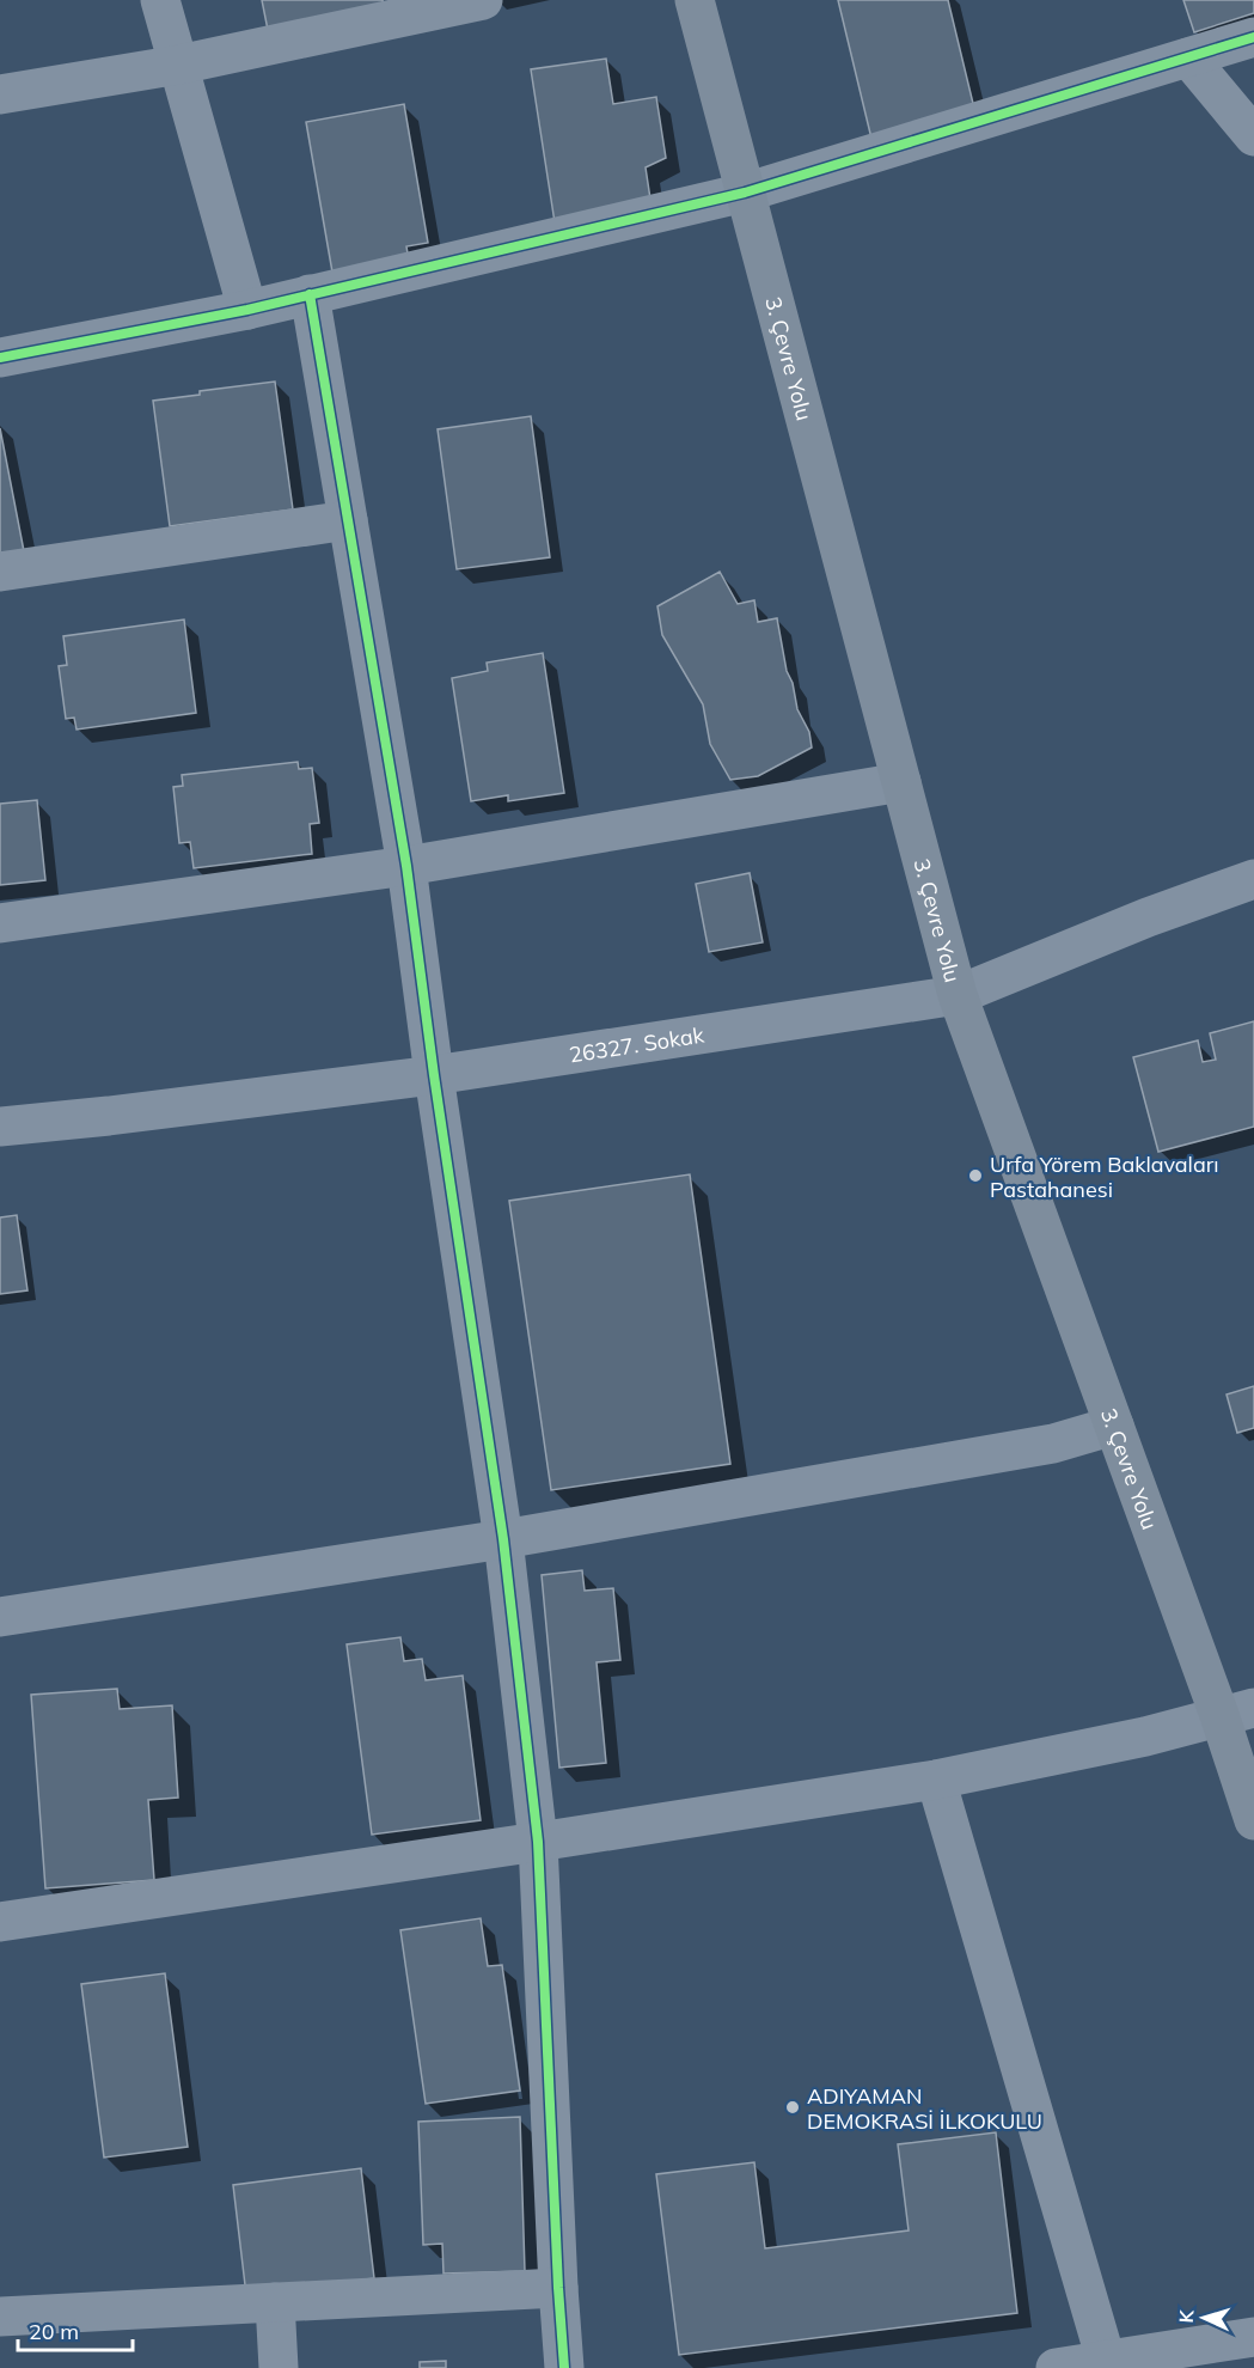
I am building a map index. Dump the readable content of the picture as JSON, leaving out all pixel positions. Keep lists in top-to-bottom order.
{
  "streets": {
    "main road": ["3. Çevre Yolu"],
    "street": ["26327. Sokak"]
  },
  "crossings": [
    ["3. Çevre Yolu", "26327. Sokak"]
  ],
  "places": ["Urfa Yörem Baklavaları Pastahanesi", "ADIYAMAN DEMOKRASİ İLKOKULU"],
  "scale_bar": "20 m",
  "north": "left"
}
